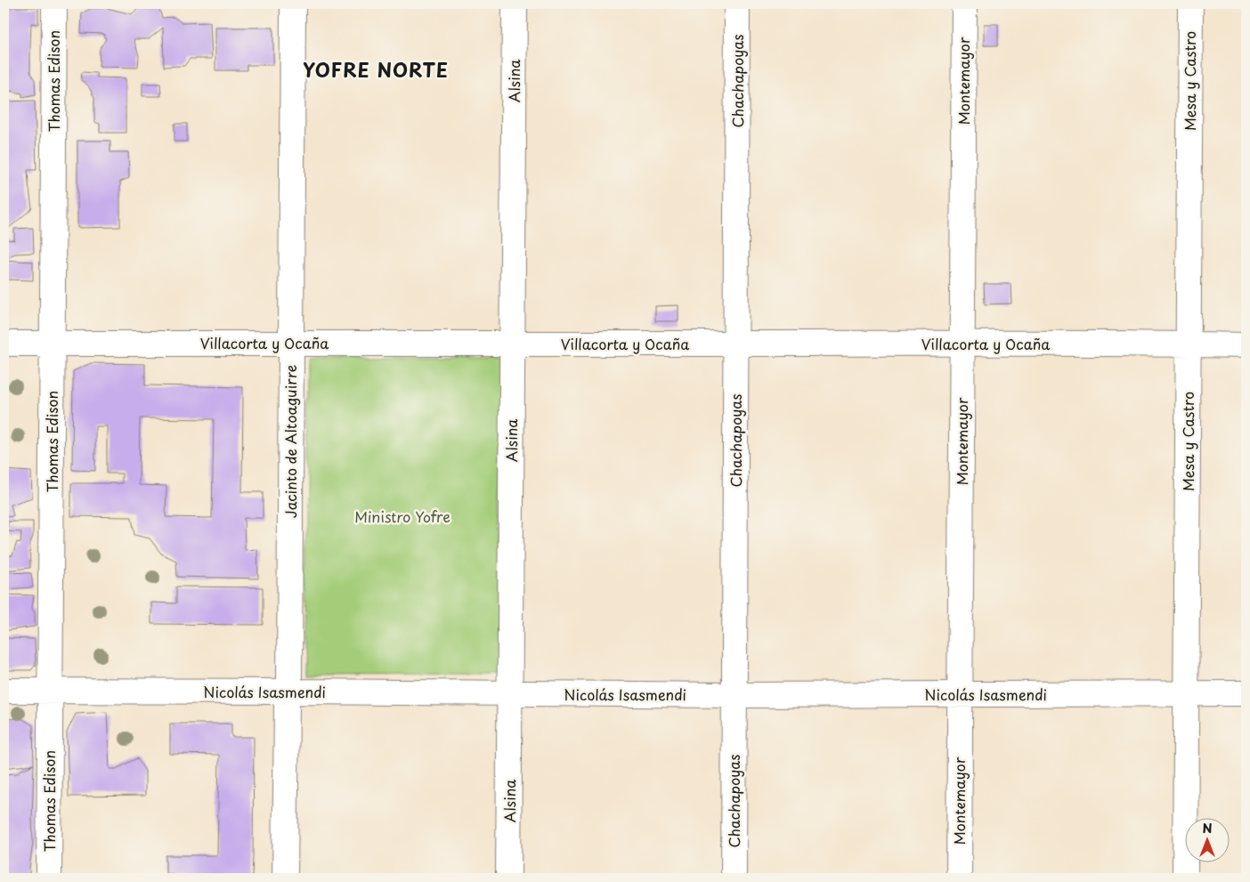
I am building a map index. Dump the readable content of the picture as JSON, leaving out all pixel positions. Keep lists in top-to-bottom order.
{
  "streets": {
    "street": [
      "Thomas Edison",
      "Alsina",
      "Chachapoyas",
      "Montemayor",
      "Mesa y Castro",
      "Villacorta y Ocaña",
      "Jacinto de Altoaguirre",
      "Nicolás Isasmendi"
    ]
  },
  "crossings": [
    ["Thomas Edison", "Villacorta y Ocaña"],
    ["Thomas Edison", "Nicolás Isasmendi"],
    ["Alsina", "Villacorta y Ocaña"],
    ["Alsina", "Nicolás Isasmendi"],
    ["Chachapoyas", "Villacorta y Ocaña"],
    ["Chachapoyas", "Nicolás Isasmendi"],
    ["Montemayor", "Villacorta y Ocaña"],
    ["Montemayor", "Nicolás Isasmendi"],
    ["Mesa y Castro", "Villacorta y Ocaña"],
    ["Mesa y Castro", "Nicolás Isasmendi"],
    ["Villacorta y Ocaña", "Jacinto de Altoaguirre"],
    ["Jacinto de Altoaguirre", "Nicolás Isasmendi"]
  ],
  "districts": ["YOFRE NORTE"],
  "parks": ["Ministro Yofre"],
  "north": "top"
}
